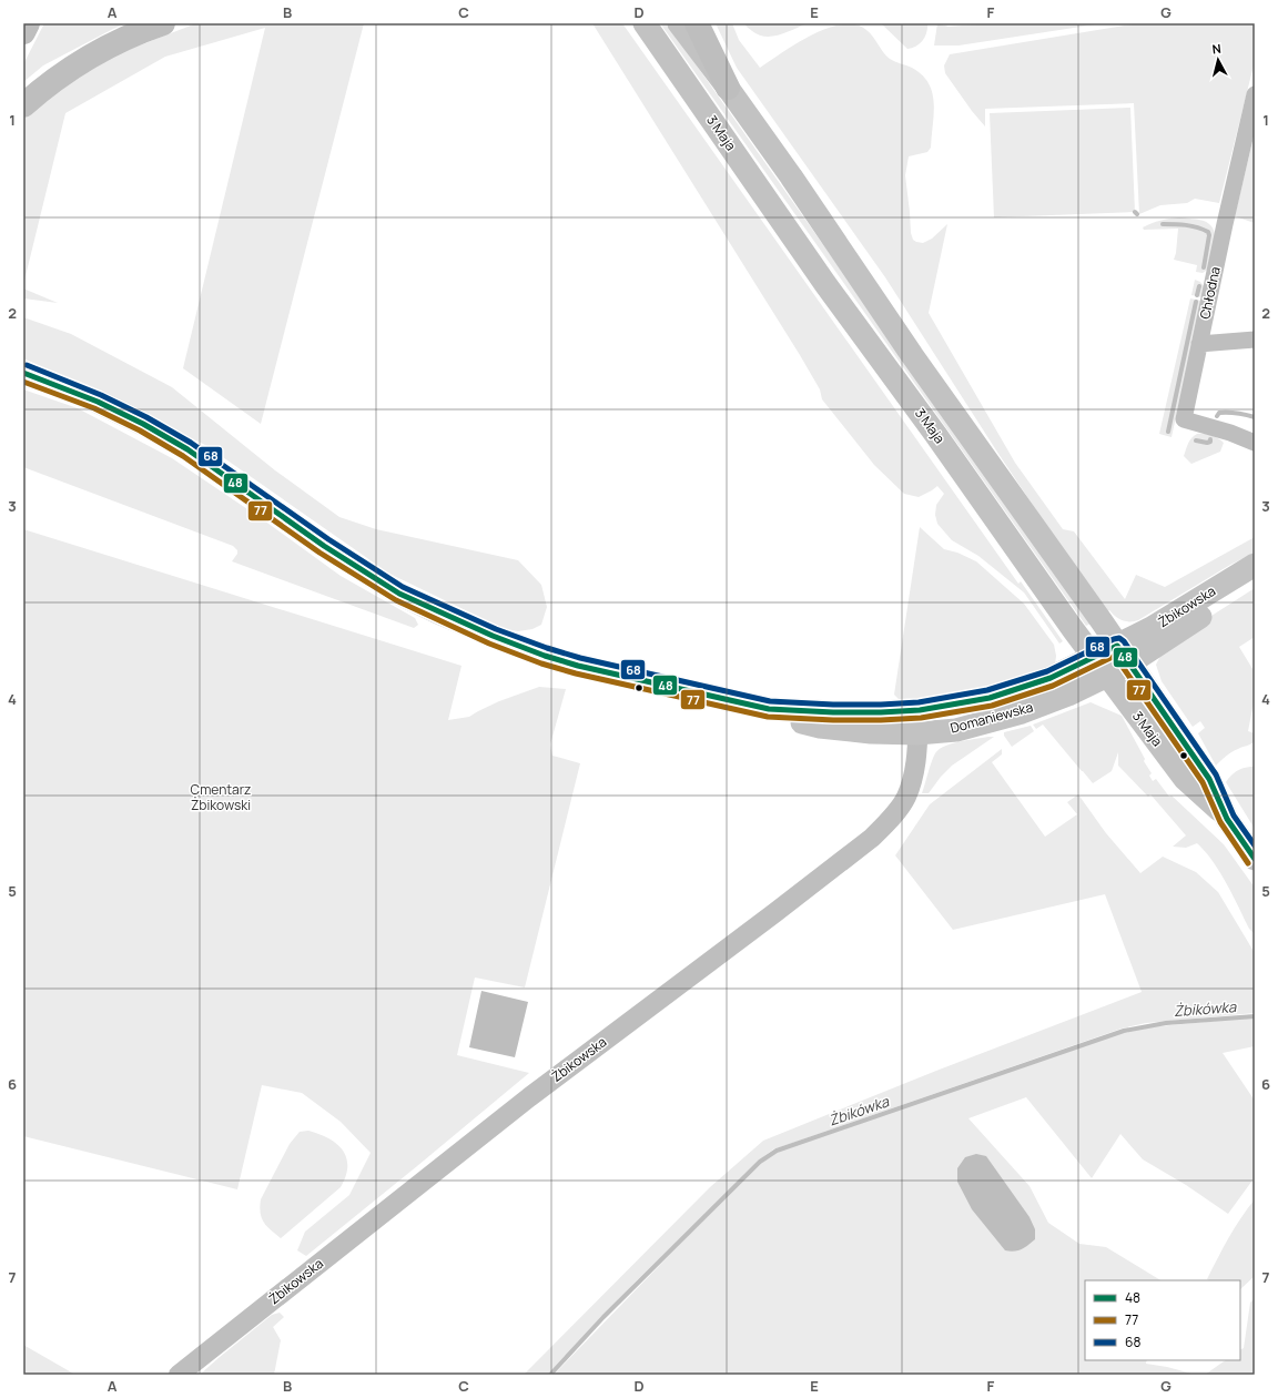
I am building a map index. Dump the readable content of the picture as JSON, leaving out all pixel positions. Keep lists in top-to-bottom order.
{
  "streets": {
    "main road": ["3 Maja", "Żbikowska", "Domaniewska"],
    "street": ["Chłodna"]
  },
  "crossings": [
    ["3 Maja", "Żbikowska"],
    ["3 Maja", "Domaniewska"],
    ["Żbikowska", "Domaniewska"]
  ],
  "water": ["Żbikówka"],
  "parks": ["Cmentarz Żbikowski"],
  "lines": ["transit line 68", "transit line 48", "transit line 77"],
  "legend": ["48", "77", "68"],
  "north": "top",
  "grid": {
    "columns": [
      "A",
      "B",
      "C",
      "D",
      "E",
      "F",
      "G"
    ],
    "rows": [
      "1",
      "2",
      "3",
      "4",
      "5",
      "6",
      "7"
    ]
  }
}
